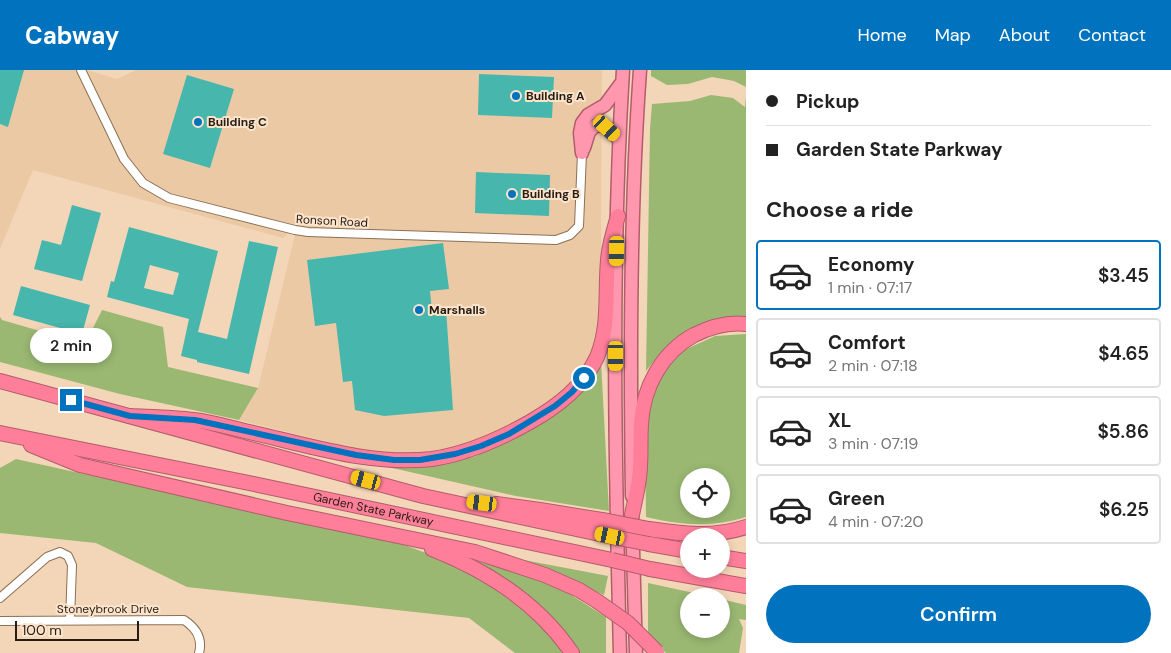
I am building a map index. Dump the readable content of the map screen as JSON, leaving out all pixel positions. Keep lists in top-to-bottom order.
{
  "streets": {
    "highway": ["Garden State Parkway"],
    "street": ["Ronson Road", "Stoneybrook Drive"]
  },
  "places": [
    "Building A",
    "Building C",
    "Building B",
    "Marshalls"
  ],
  "scale_bar": "100 m",
  "page": {
    "header": "Cabway",
    "nav": [
      "Home",
      "Map",
      "About",
      "Contact"
    ],
    "banner": ["Pickup", "Garden State Parkway"],
    "heading": "Choose a ride",
    "list": [
      {
        "name": "Economy",
        "note": "1 min · 07:17",
        "value": "$3.45"
      },
      {
        "name": "Comfort",
        "note": "2 min · 07:18",
        "value": "$4.65"
      },
      {
        "name": "XL",
        "note": "3 min · 07:19",
        "value": "$5.86"
      },
      {
        "name": "Green",
        "note": "4 min · 07:20",
        "value": "$6.25"
      }
    ],
    "bubble": "2 min",
    "map_buttons": ["+", "−"],
    "buttons": "Confirm",
    "scale": "100 m"
  }
}
